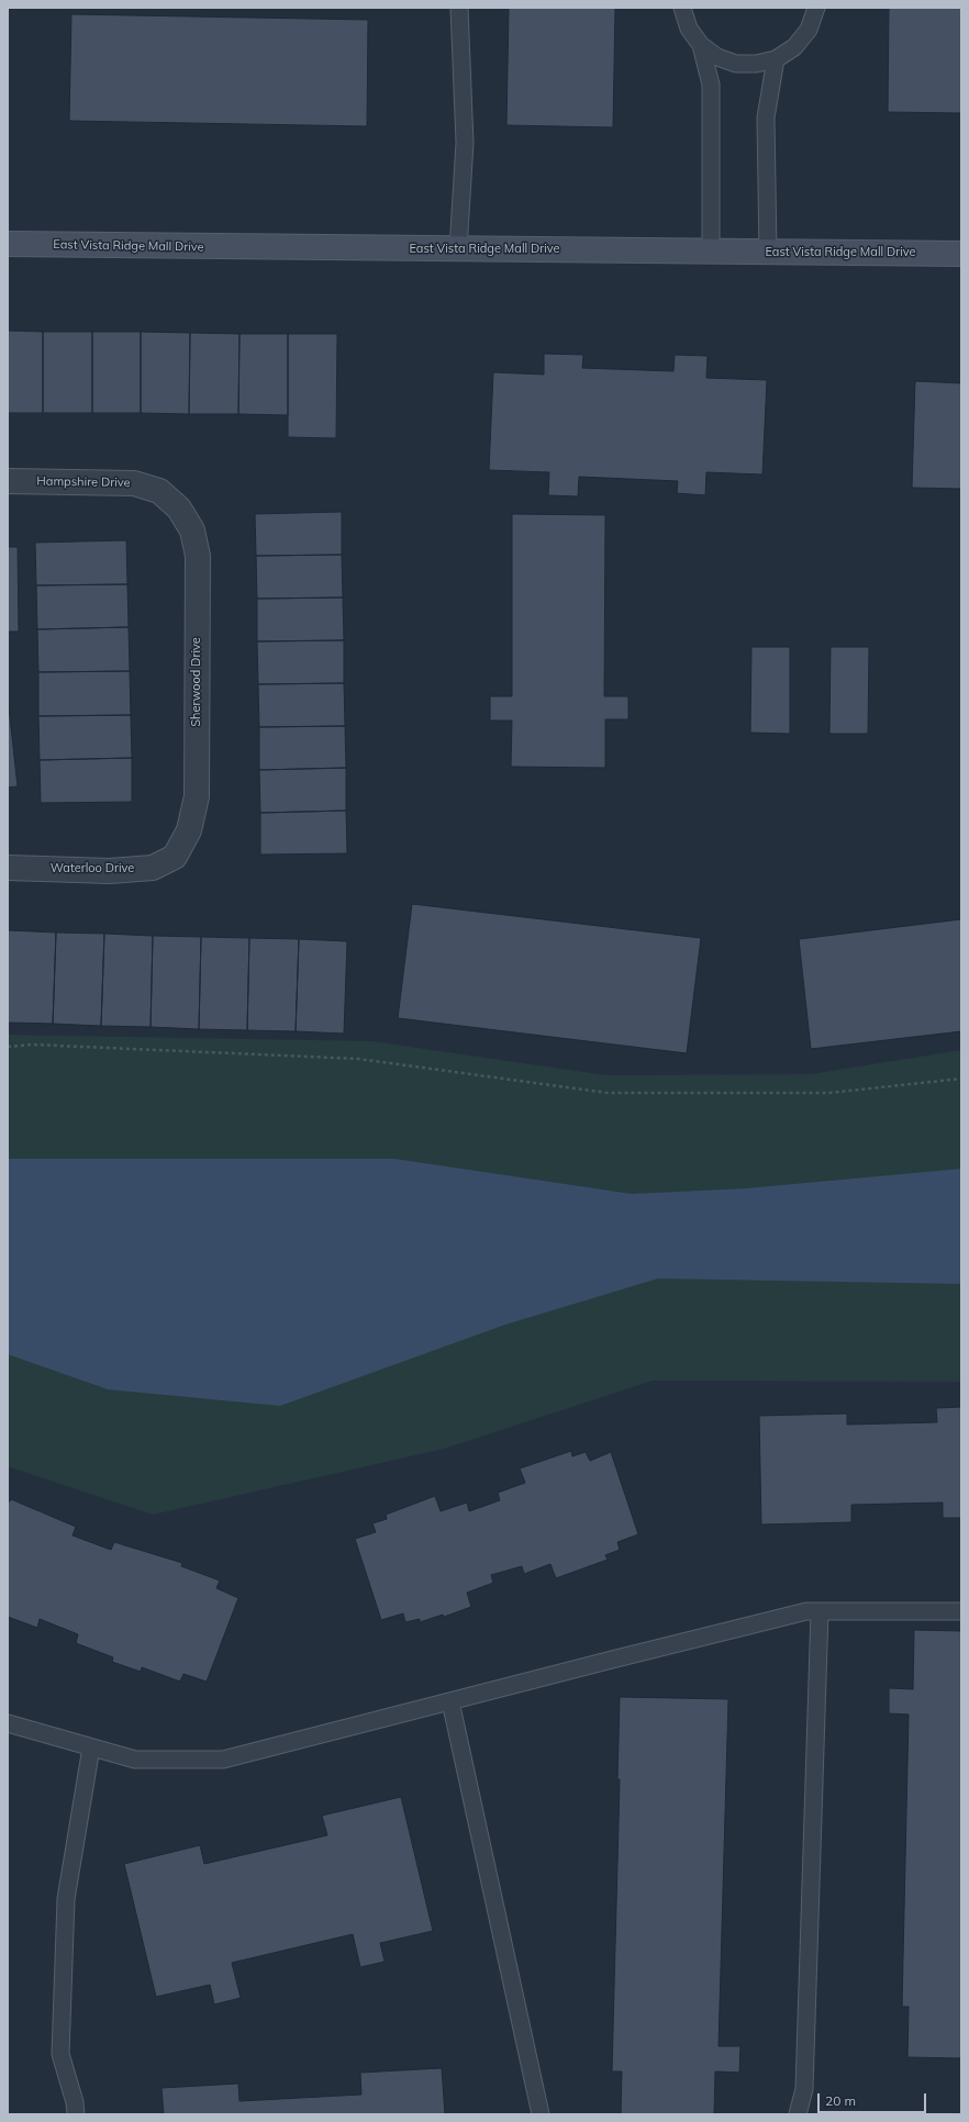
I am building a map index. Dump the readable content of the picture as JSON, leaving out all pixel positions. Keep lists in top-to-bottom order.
{
  "streets": {
    "main road": ["East Vista Ridge Mall Drive"],
    "street": ["Hampshire Drive", "Sherwood Drive", "Waterloo Drive"]
  },
  "crossings": [
    ["Hampshire Drive", "Sherwood Drive"],
    ["Sherwood Drive", "Waterloo Drive"]
  ],
  "scale_bar": "20 m"
}
